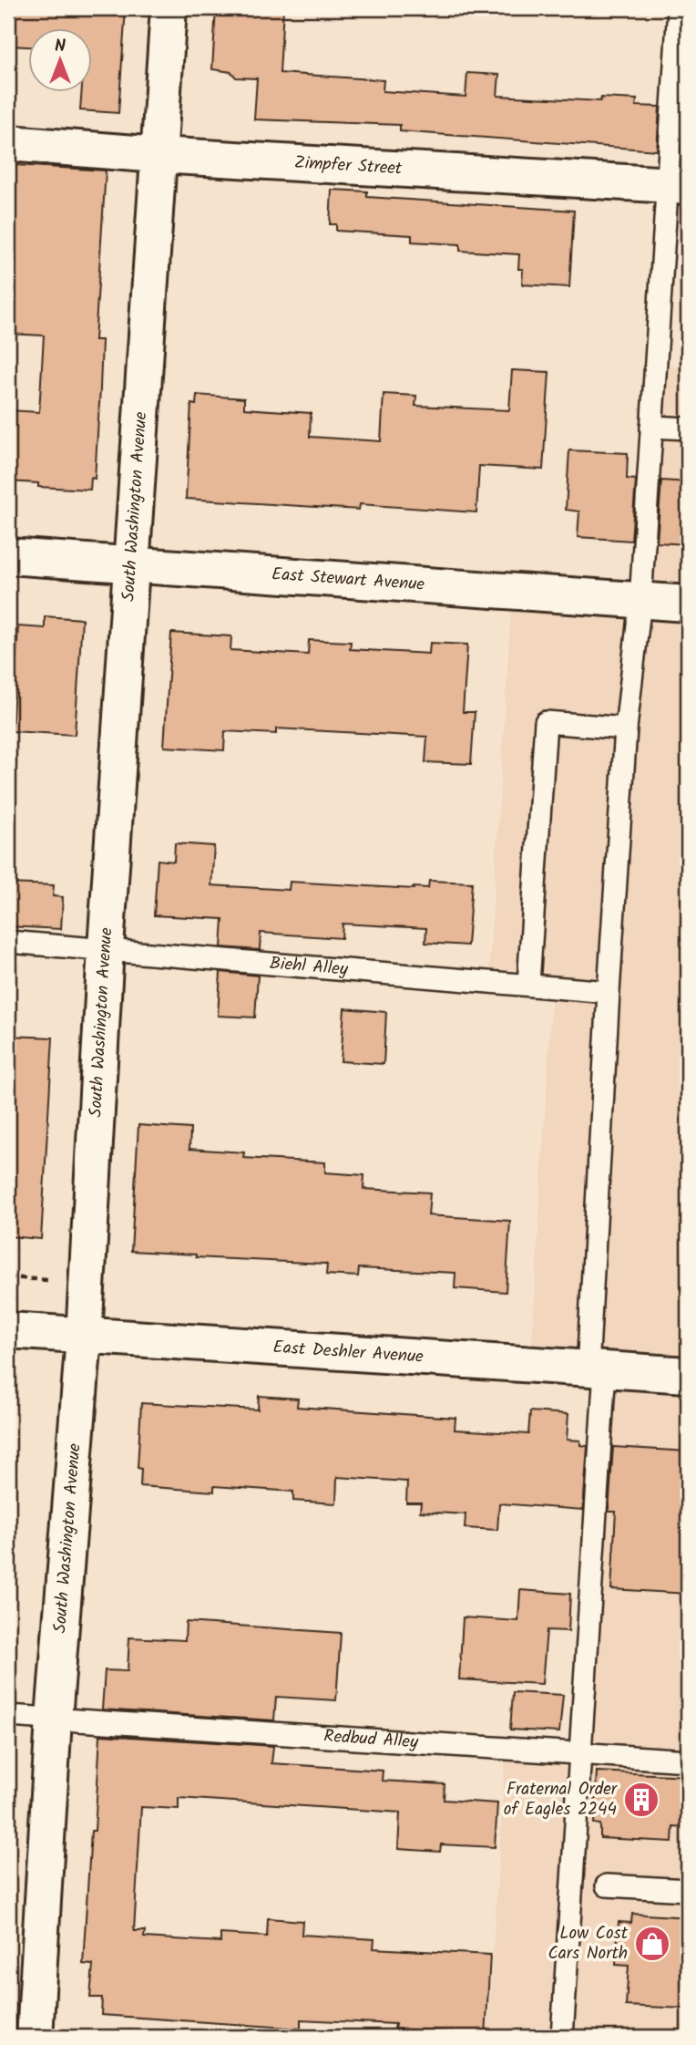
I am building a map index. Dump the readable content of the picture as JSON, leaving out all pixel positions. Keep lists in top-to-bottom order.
{
  "streets": {
    "street": [
      "Zimpfer Street",
      "South Washington Avenue",
      "East Stewart Avenue",
      "East Deshler Avenue"
    ],
    "lane": ["Biehl Alley", "Redbud Alley"]
  },
  "crossings": [
    ["Zimpfer Street", "South Washington Avenue"],
    ["South Washington Avenue", "East Stewart Avenue"],
    ["South Washington Avenue", "Biehl Alley"],
    ["South Washington Avenue", "East Deshler Avenue"],
    ["South Washington Avenue", "Redbud Alley"]
  ],
  "places": {
    "building": ["Fraternal Order of Eagles 2244"],
    "shop": ["Low Cost Cars North"]
  },
  "north": "top"
}
